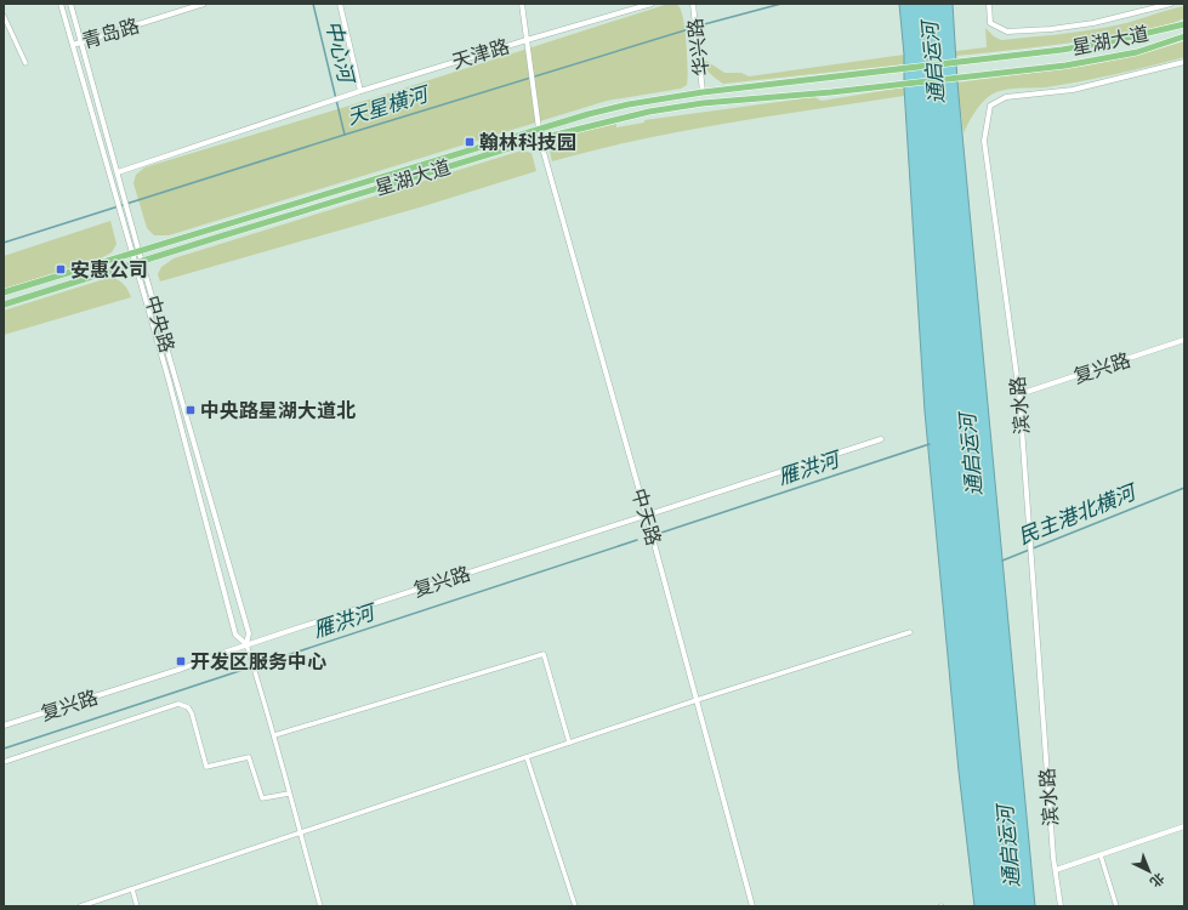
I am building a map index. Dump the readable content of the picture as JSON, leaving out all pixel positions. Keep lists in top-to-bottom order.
{
  "streets": {
    "main road": ["星湖大道"],
    "street": [
      "青岛路",
      "华兴路",
      "天津路",
      "中央路",
      "复兴路",
      "滨水路",
      "中天路"
    ]
  },
  "crossings": [
    ["青岛路", "中央路"],
    ["星湖大道", "华兴路"],
    ["星湖大道", "中央路"],
    ["星湖大道", "中天路"],
    ["天津路", "中央路"],
    ["天津路", "中天路"],
    ["中央路", "复兴路"],
    ["复兴路", "滨水路"],
    ["复兴路", "中天路"]
  ],
  "water": [
    "中心河",
    "通启运河",
    "天星横河",
    "雁洪河",
    "民主港北横河"
  ],
  "places": {
    "transit": [
      "翰林科技园",
      "安惠公司",
      "中央路星湖大道北",
      "开发区服务中心"
    ]
  },
  "north": "bottom right"
}
